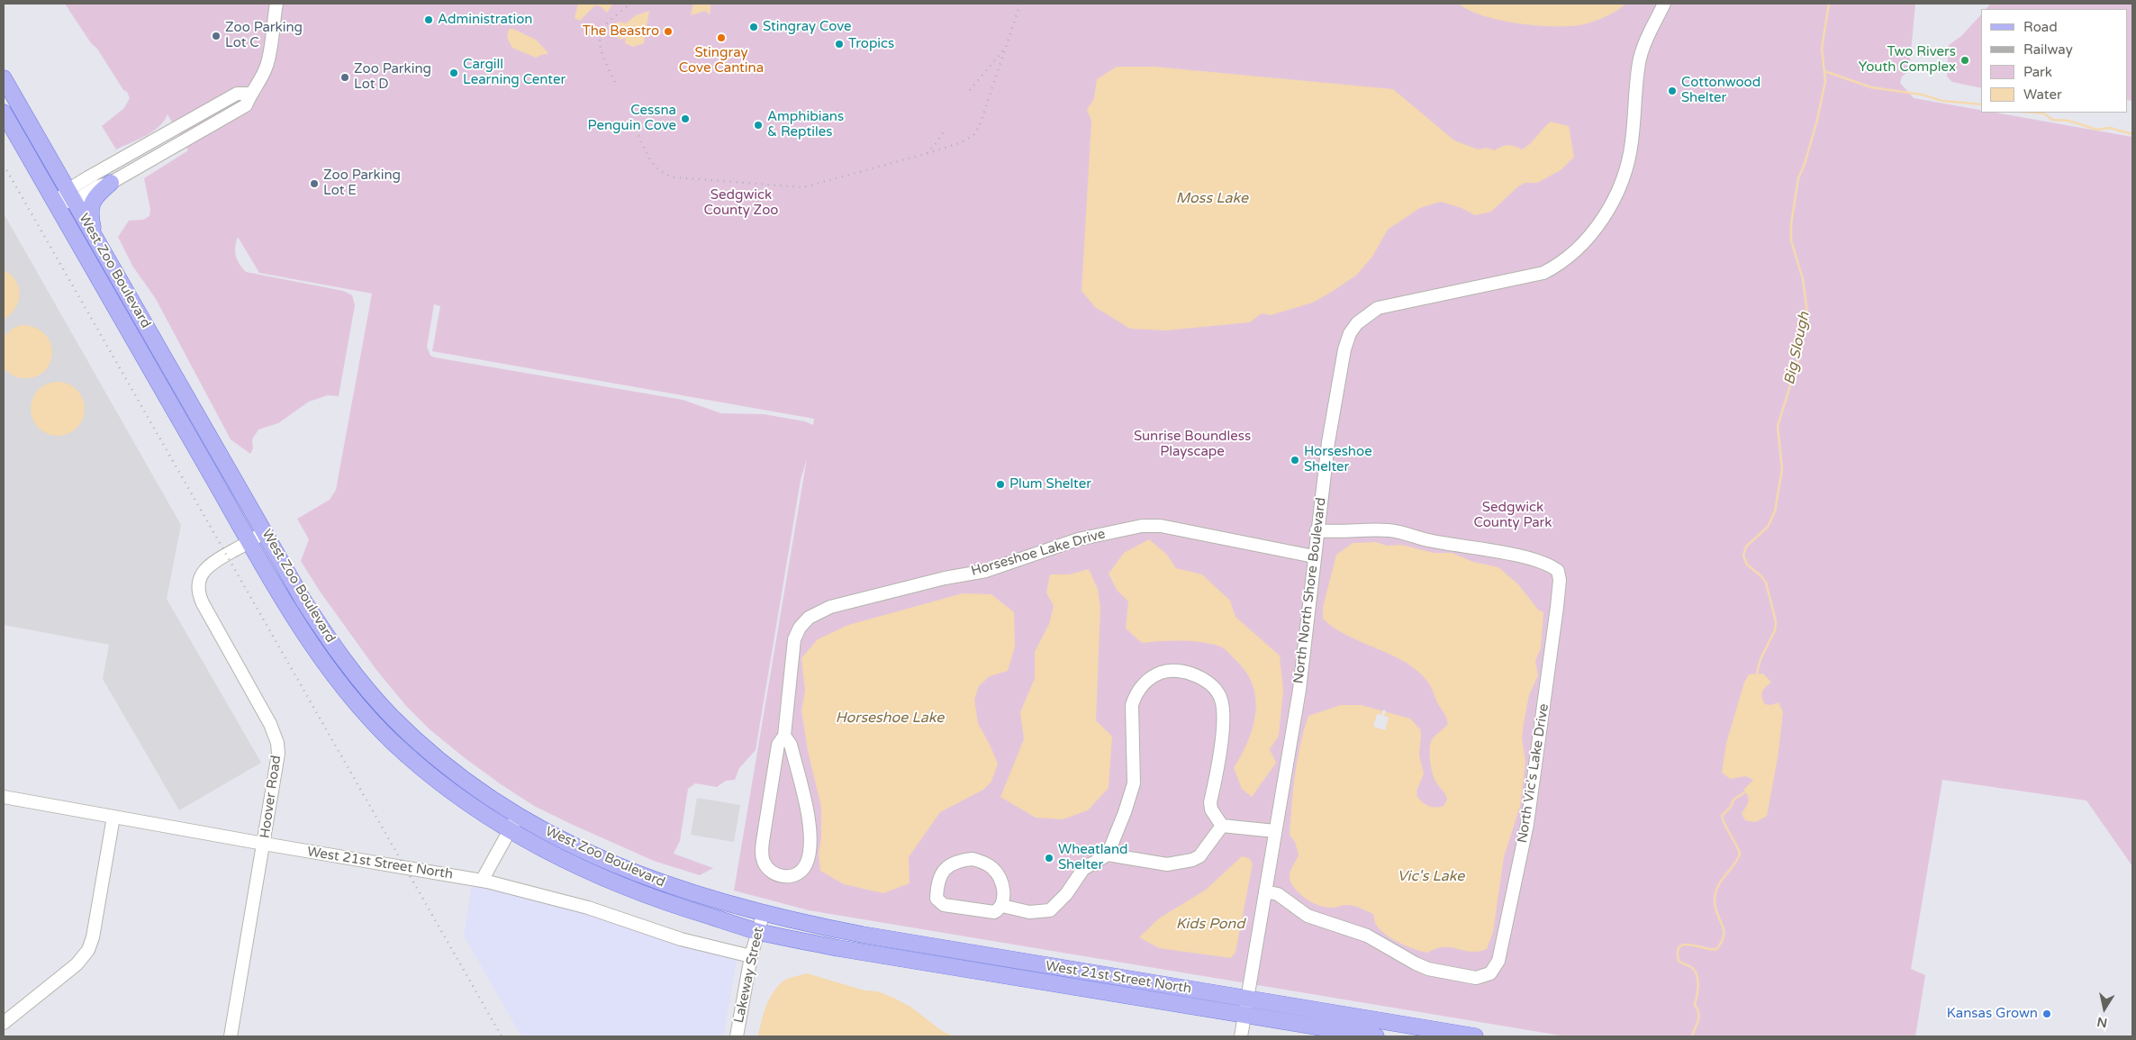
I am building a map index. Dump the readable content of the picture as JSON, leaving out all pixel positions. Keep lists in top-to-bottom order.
{
  "streets": {
    "main road": ["West Zoo Boulevard", "West 21st Street North"],
    "street": [
      "Horseshoe Lake Drive",
      "North North Shore Boulevard",
      "North Vic's Lake Drive",
      "Hoover Road",
      "Lakeway Street"
    ]
  },
  "crossings": [
    ["West Zoo Boulevard", "Hoover Road"],
    ["West Zoo Boulevard", "West 21st Street North"],
    ["West Zoo Boulevard", "Lakeway Street"],
    ["Horseshoe Lake Drive", "North North Shore Boulevard"],
    ["North North Shore Boulevard", "North Vic's Lake Drive"],
    ["North North Shore Boulevard", "West 21st Street North"],
    ["Hoover Road", "West 21st Street North"],
    ["West 21st Street North", "Lakeway Street"]
  ],
  "water": [
    "Moss Lake",
    "Big Slough",
    "Horseshoe Lake",
    "Vic's Lake",
    "Kids Pond"
  ],
  "parks": ["Sedgwick County Zoo", "Sunrise Boundless Playscape", "Sedgwick County Park"],
  "places": [
    "Administration",
    "Stingray Cove",
    "The Beastro",
    "Zoo Parking Lot C",
    "Stingray Cove Cantina",
    "Tropics",
    "Two Rivers Youth Complex",
    "Cargill Learning Center",
    "Zoo Parking Lot D",
    "Cottonwood Shelter",
    "Cessna Penguin Cove",
    "Amphibians & Reptiles",
    "Zoo Parking Lot E",
    "Horseshoe Shelter",
    "Plum Shelter",
    "Wheatland Shelter",
    "Kansas Grown"
  ],
  "legend": [
    "Road",
    "Railway",
    "Park",
    "Water"
  ],
  "north": "bottom"
}
